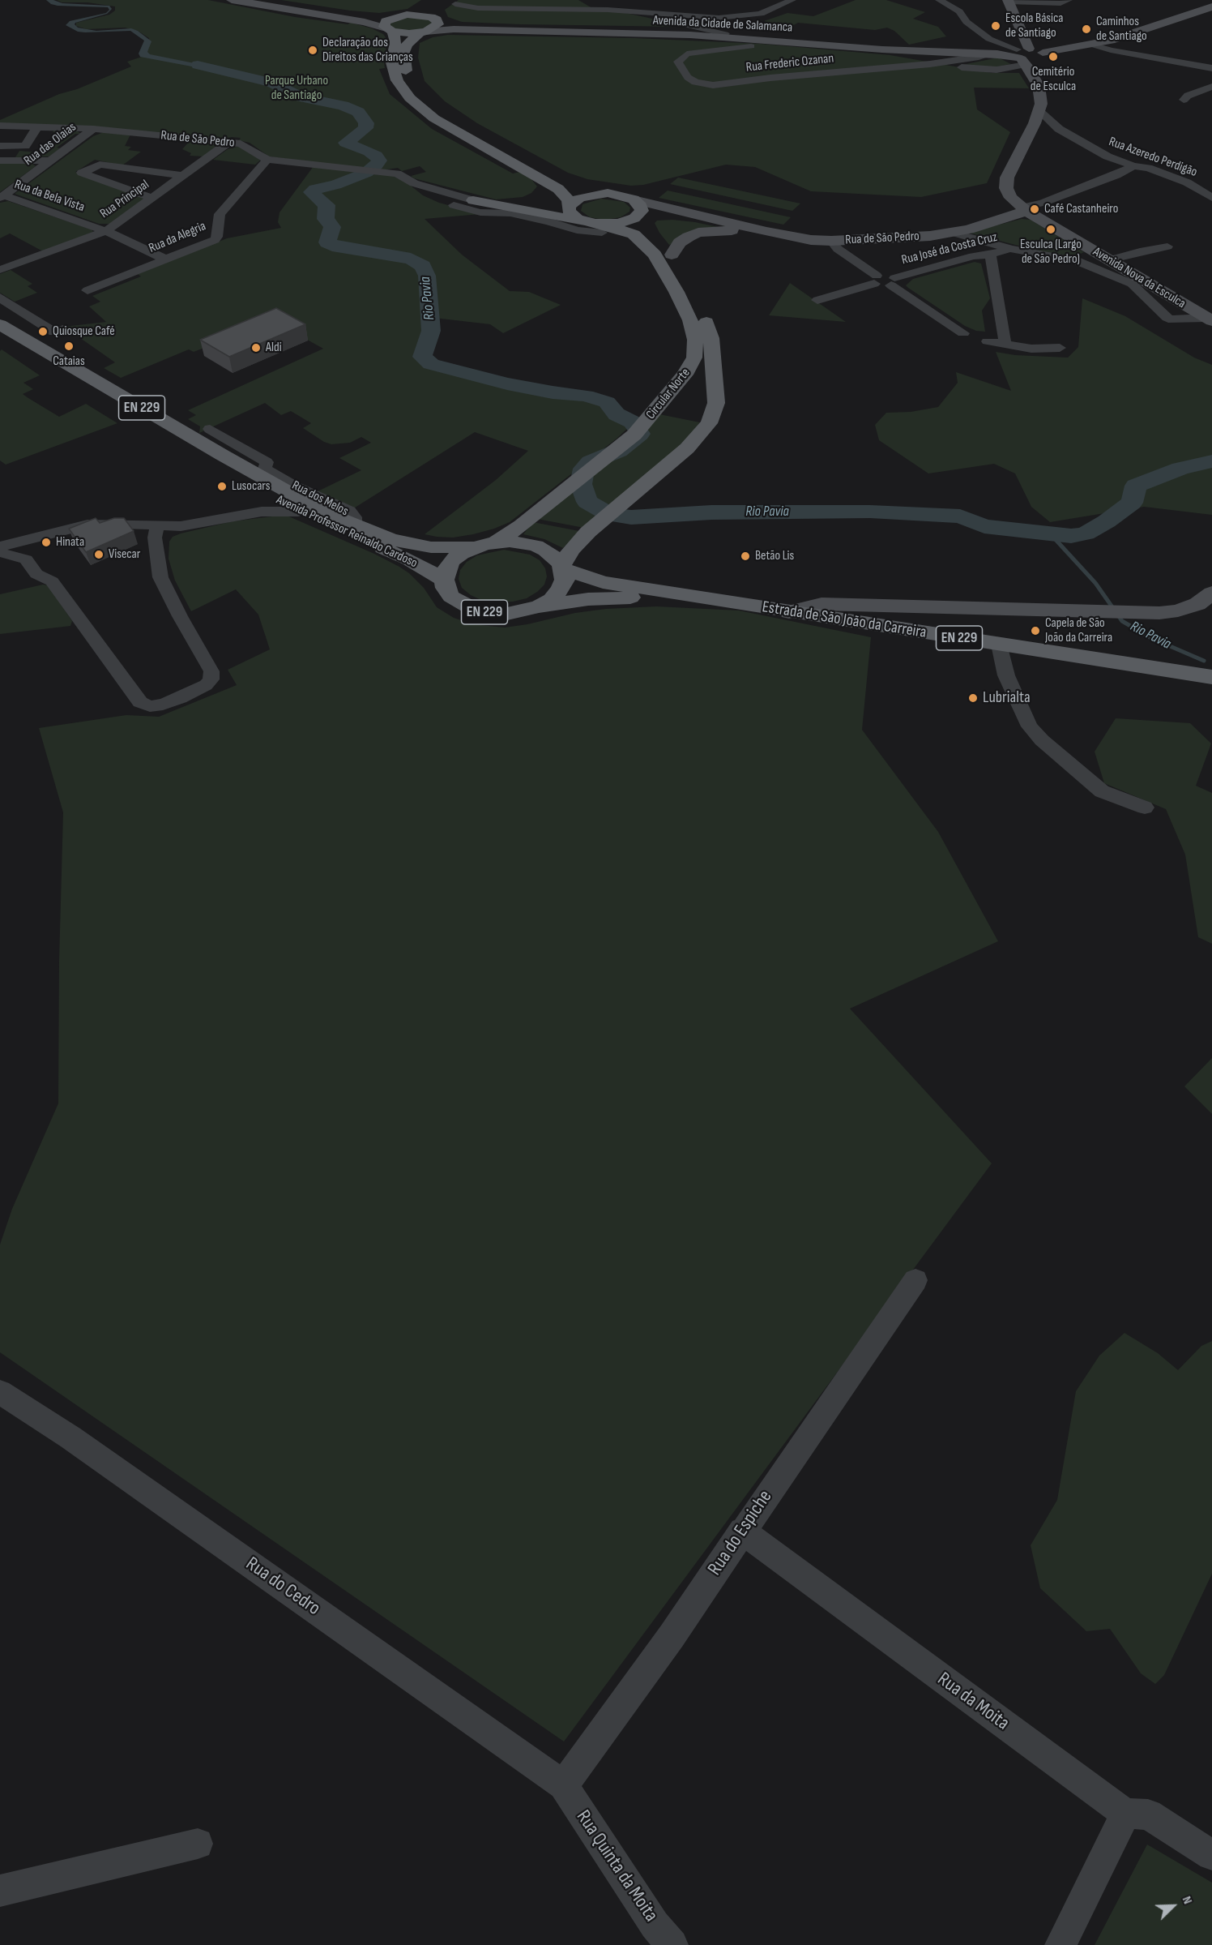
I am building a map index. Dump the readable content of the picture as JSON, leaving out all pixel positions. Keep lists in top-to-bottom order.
{
  "streets": {
    "main road": [
      "Circular Norte",
      "EN 229",
      "Avenida Professor Reinaldo Cardoso",
      "Estrada de São João da Carreira"
    ],
    "street": [
      "Avenida da Cidade de Salamanca",
      "Rua Frederic Ozanan",
      "Rua de São Pedro",
      "Rua das Olaias",
      "Rua Azeredo Perdigão",
      "Rua da Bela Vista",
      "Rua Principal",
      "Rua da Alegria",
      "Rua José da Costa Cruz",
      "Avenida Nova da Esculca",
      "Rua dos Melos",
      "Rua do Espiche",
      "Rua do Cedro",
      "Rua da Moita",
      "Rua Quinta da Moita"
    ]
  },
  "crossings": [
    ["Avenida da Cidade de Salamanca", "Rua Frederic Ozanan"],
    ["Avenida da Cidade de Salamanca", "Avenida Nova da Esculca"],
    ["Rua de São Pedro", "Rua das Olaias"],
    ["Rua de São Pedro", "Rua Azeredo Perdigão"],
    ["Rua de São Pedro", "Rua Principal"],
    ["Rua de São Pedro", "Rua da Alegria"],
    ["Rua de São Pedro", "Avenida Nova da Esculca"],
    ["Rua das Olaias", "Rua da Bela Vista"],
    ["Rua Azeredo Perdigão", "Avenida Nova da Esculca"],
    ["Rua da Bela Vista", "Rua Principal"],
    ["Rua da Bela Vista", "Rua da Alegria"],
    ["Circular Norte", "EN 229"],
    ["Circular Norte", "Avenida Professor Reinaldo Cardoso"],
    ["EN 229", "Avenida Professor Reinaldo Cardoso"],
    ["EN 229", "Estrada de São João da Carreira"],
    ["Rua dos Melos", "Avenida Professor Reinaldo Cardoso"],
    ["Rua do Espiche", "Rua do Cedro"],
    ["Rua do Espiche", "Rua da Moita"],
    ["Rua do Espiche", "Rua Quinta da Moita"],
    ["Rua do Cedro", "Rua Quinta da Moita"]
  ],
  "water": ["Rio Pavia"],
  "parks": ["Parque Urbano de Santiago"],
  "places": [
    "Escola Básica de Santiago",
    "Caminhos de Santiago",
    "Declaração dos Direitos das Crianças",
    "Cemitério de Esculca",
    "Café Castanheiro",
    "Esculca (Largo de São Pedro)",
    "Quiosque Café",
    "Cataias",
    "Aldi",
    "Lusocars",
    "Hinata",
    "Visecar",
    "Betão Lis",
    "Capela de São João da Carreira",
    "Lubrialta"
  ],
  "north": "top right"
}
